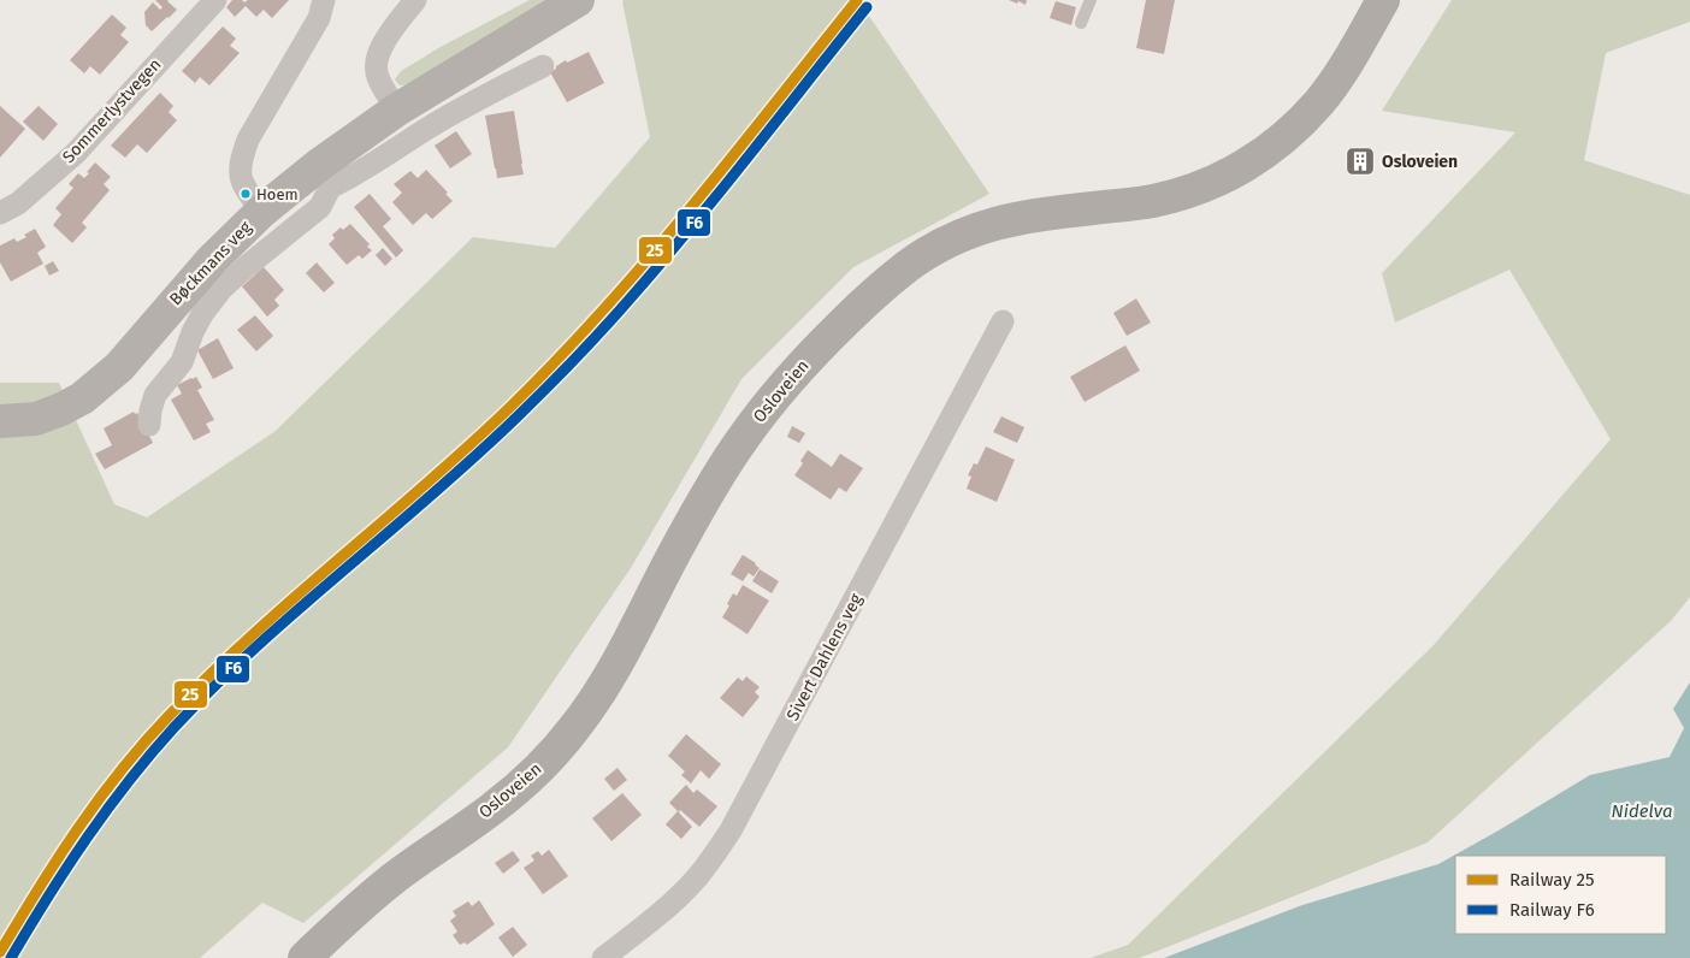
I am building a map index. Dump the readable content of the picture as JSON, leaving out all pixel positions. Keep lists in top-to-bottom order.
{
  "streets": {
    "highway": ["Osloveien"],
    "main road": ["Bøckmans veg"],
    "street": ["Sommerlystvegen", "Sivert Dahlens veg"]
  },
  "water": ["Nidelva"],
  "places": {
    "building": ["Osloveien"],
    "other": ["Hoem"]
  },
  "lines": ["rail line 25", "rail line F6"],
  "legend": ["Railway 25", "Railway F6"]
}
